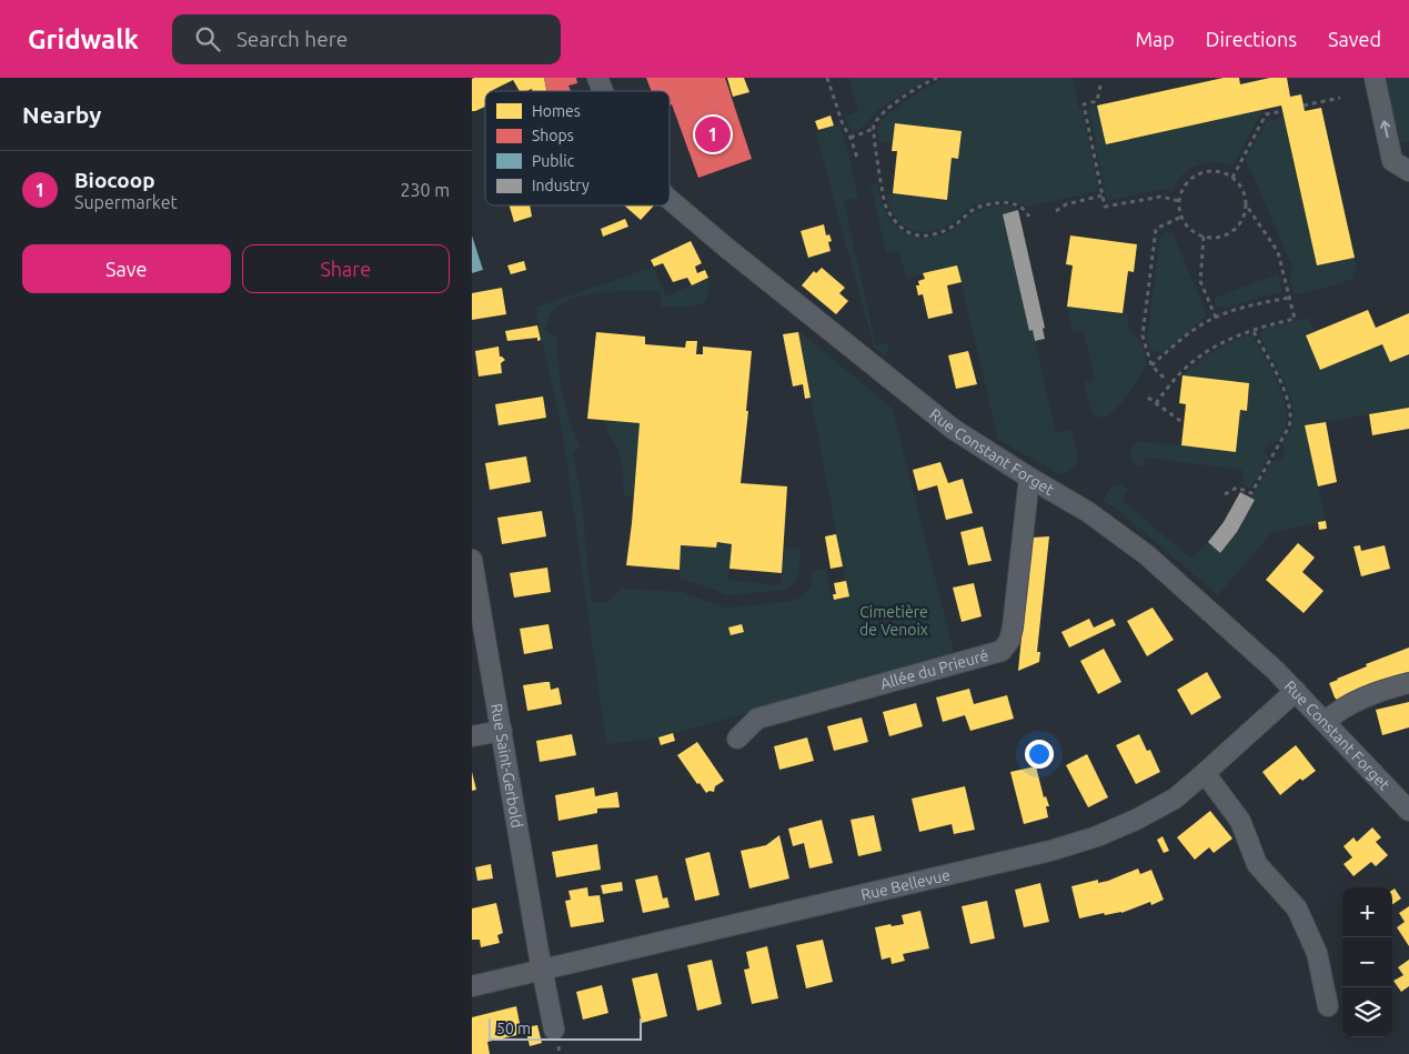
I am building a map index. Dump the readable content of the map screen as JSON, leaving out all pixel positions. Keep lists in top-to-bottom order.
{
  "streets": {
    "street": [
      "Rue Constant Forget",
      "Allée du Prieuré",
      "Rue Saint-Gerbold",
      "Rue Bellevue"
    ]
  },
  "crossings": [
    ["Rue Constant Forget", "Allée du Prieuré"],
    ["Rue Constant Forget", "Rue Bellevue"],
    ["Rue Saint-Gerbold", "Rue Bellevue"]
  ],
  "parks": ["Cimetière de Venoix"],
  "legend": [
    "Homes",
    "Shops",
    "Public",
    "Industry"
  ],
  "scale_bar": "50 m",
  "page": {
    "header": "Gridwalk",
    "search": "Search here",
    "nav": ["Map", "Directions", "Saved"],
    "heading": "Nearby",
    "pins": "1",
    "list": [
      {
        "mark": "1",
        "name": "Biocoop",
        "note": "Supermarket",
        "value": "230 m"
      }
    ],
    "buttons": ["Save", "Share"],
    "map_buttons": ["+", "−"],
    "scale": "50 m"
  }
}
